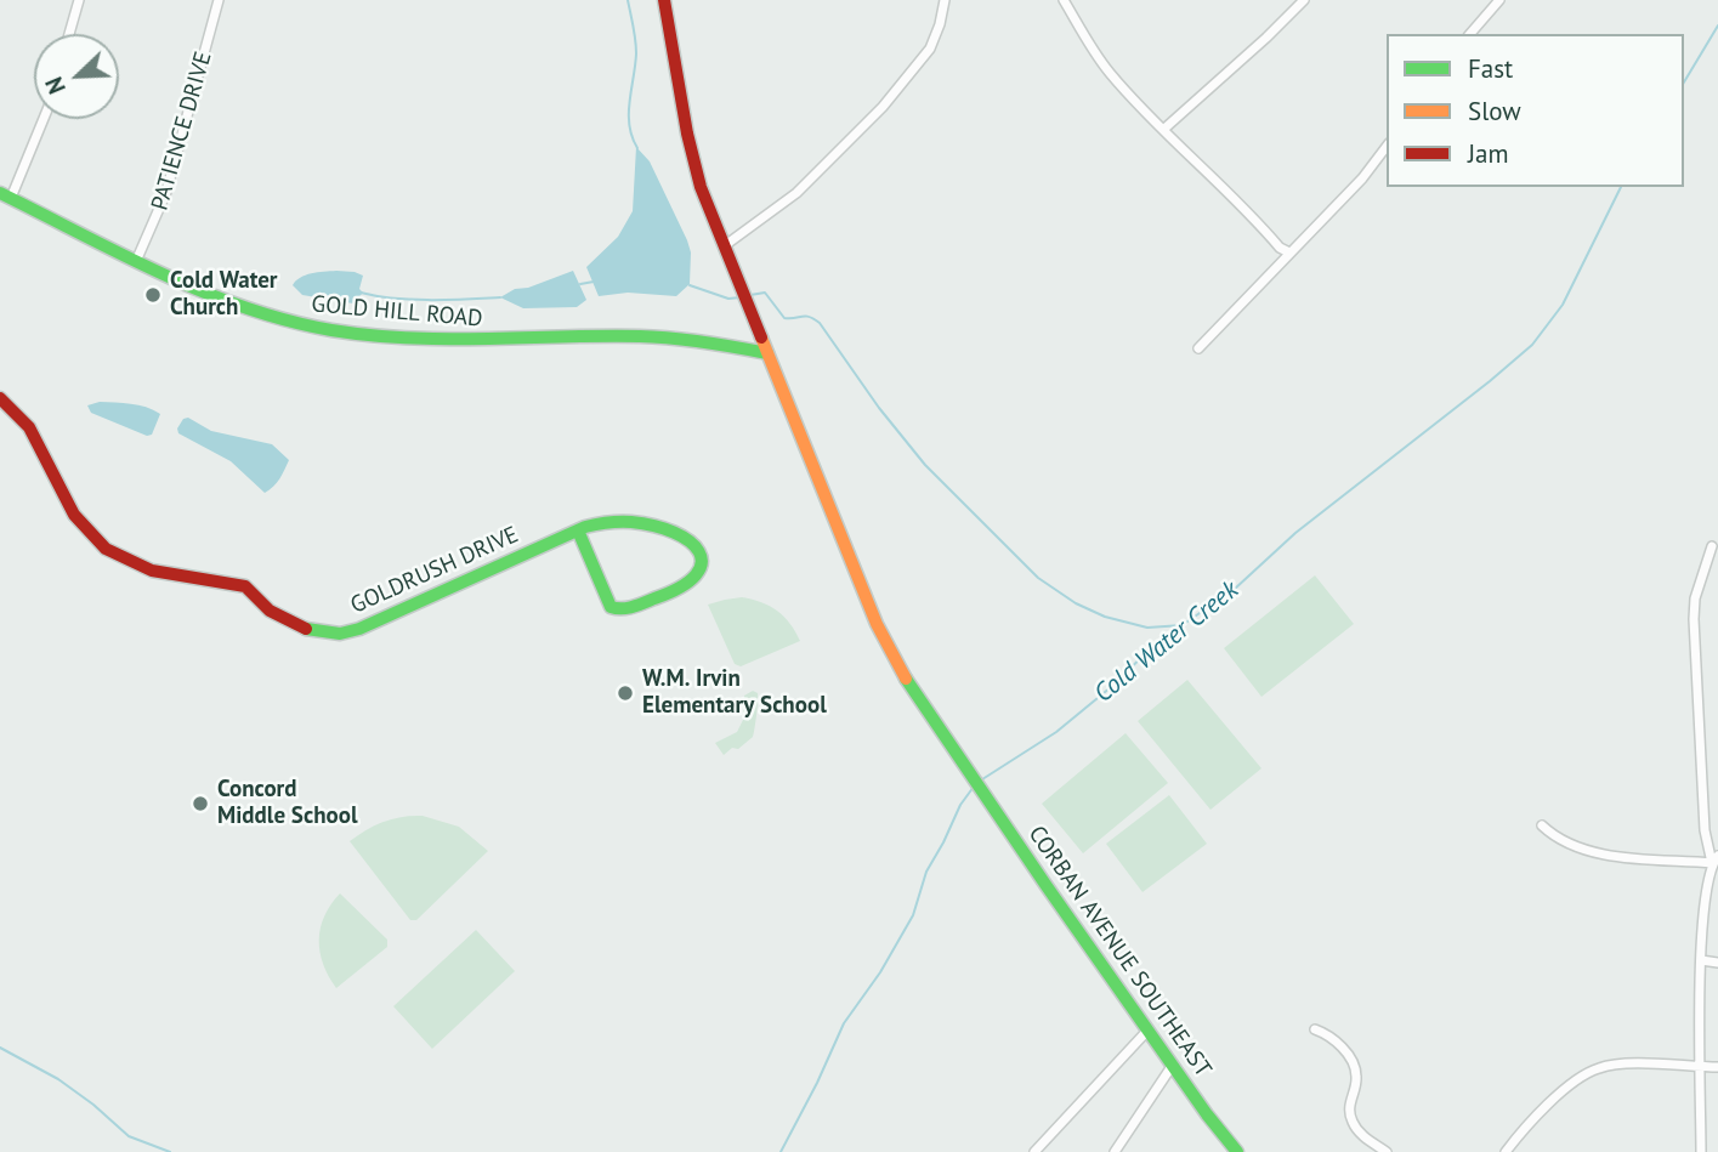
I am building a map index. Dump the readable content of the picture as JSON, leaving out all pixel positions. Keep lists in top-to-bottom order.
{
  "streets": {
    "street": [
      "PATIENCE DRIVE",
      "GOLD HILL ROAD",
      "GOLDRUSH DRIVE",
      "CORBAN AVENUE SOUTHEAST"
    ]
  },
  "crossings": [
    ["PATIENCE DRIVE", "GOLD HILL ROAD"],
    ["GOLD HILL ROAD", "CORBAN AVENUE SOUTHEAST"]
  ],
  "water": ["Cold Water Creek"],
  "places": ["Cold Water Church", "W.M. Irvin Elementary School", "Concord Middle School"],
  "legend": ["Fast", "Slow", "Jam"],
  "north": "bottom left"
}
